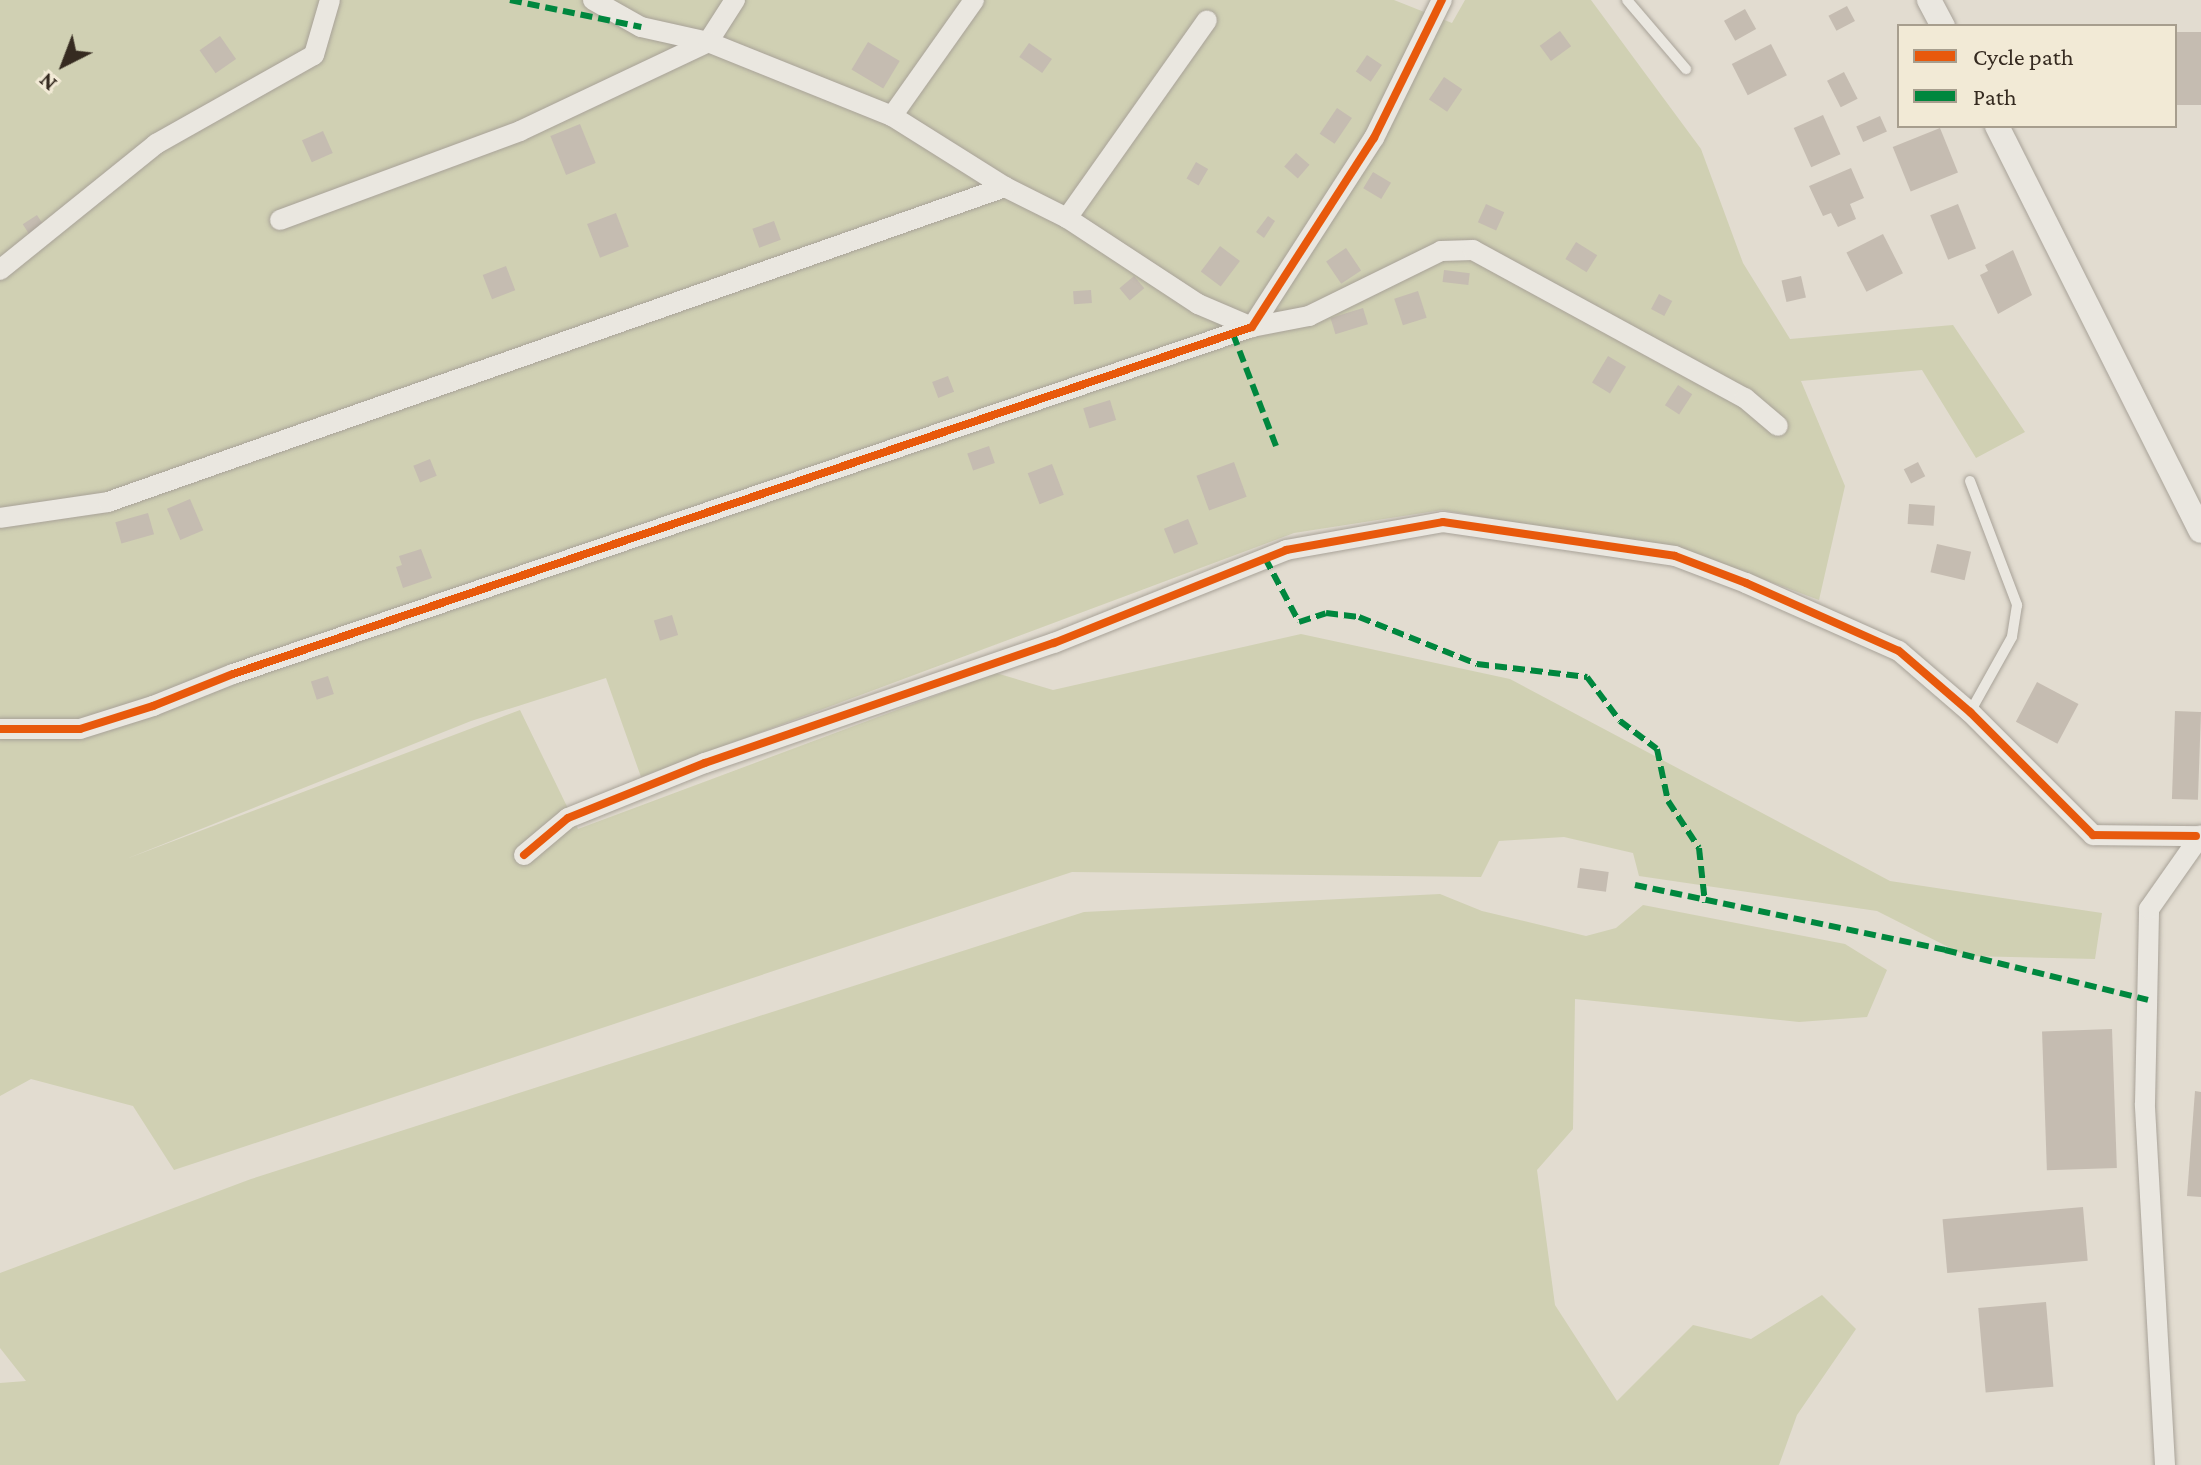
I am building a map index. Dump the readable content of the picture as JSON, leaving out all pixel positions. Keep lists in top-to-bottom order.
{
  "legend": ["Cycle path", "Path"],
  "north": "bottom left"
}
